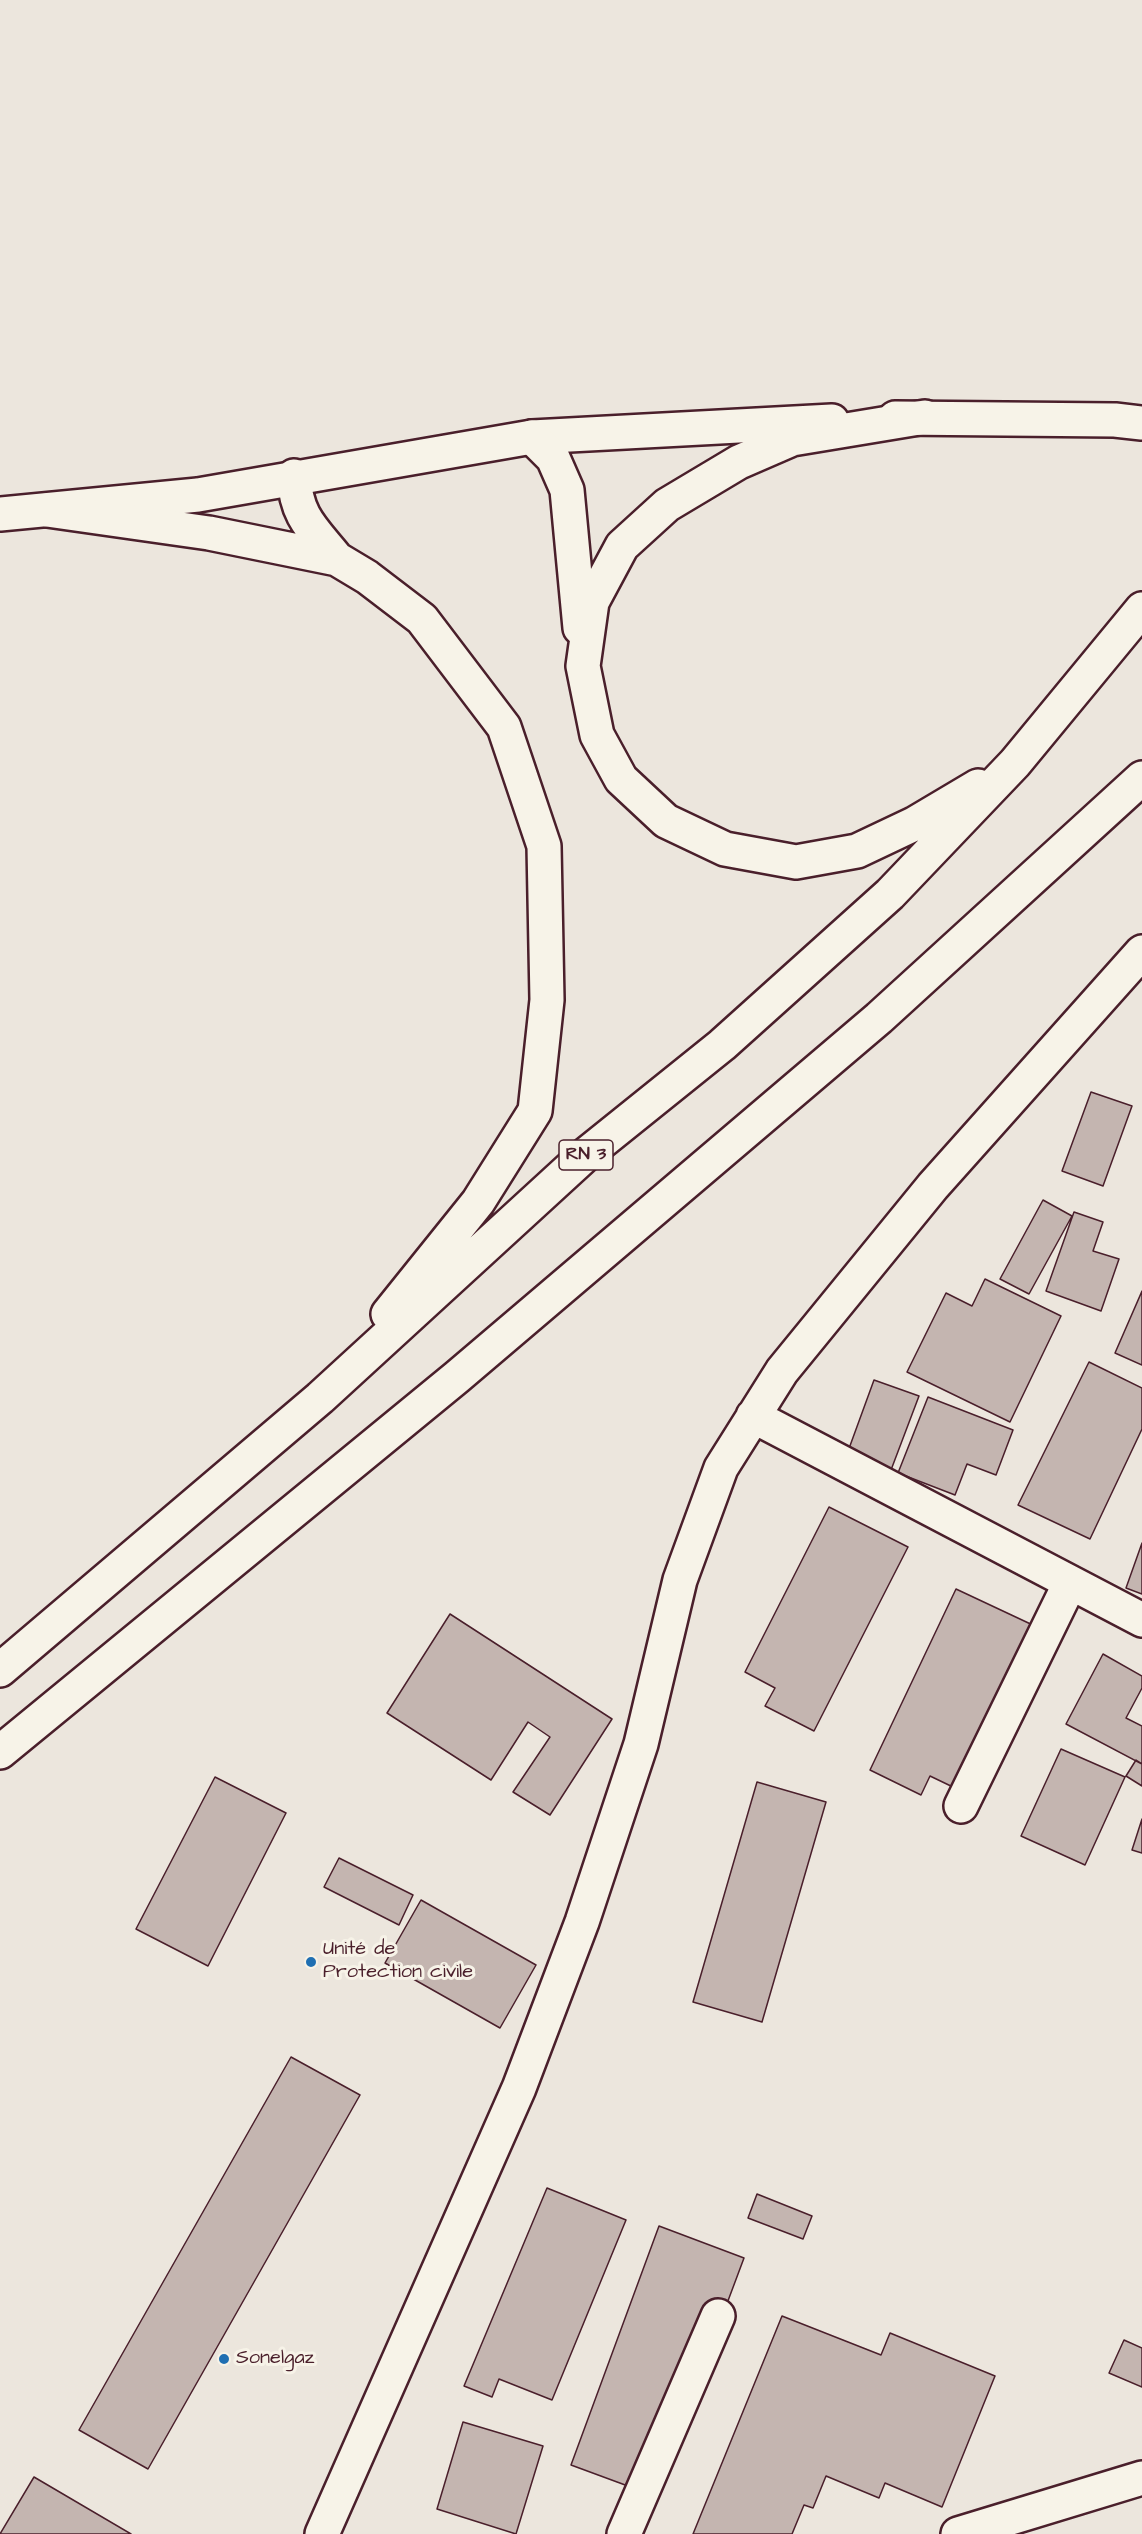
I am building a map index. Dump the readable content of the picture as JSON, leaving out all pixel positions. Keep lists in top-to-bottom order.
{
  "streets": {
    "main road": ["RN 3"]
  },
  "places": ["Unité de Protection civile", "Sonelgaz"]
}
